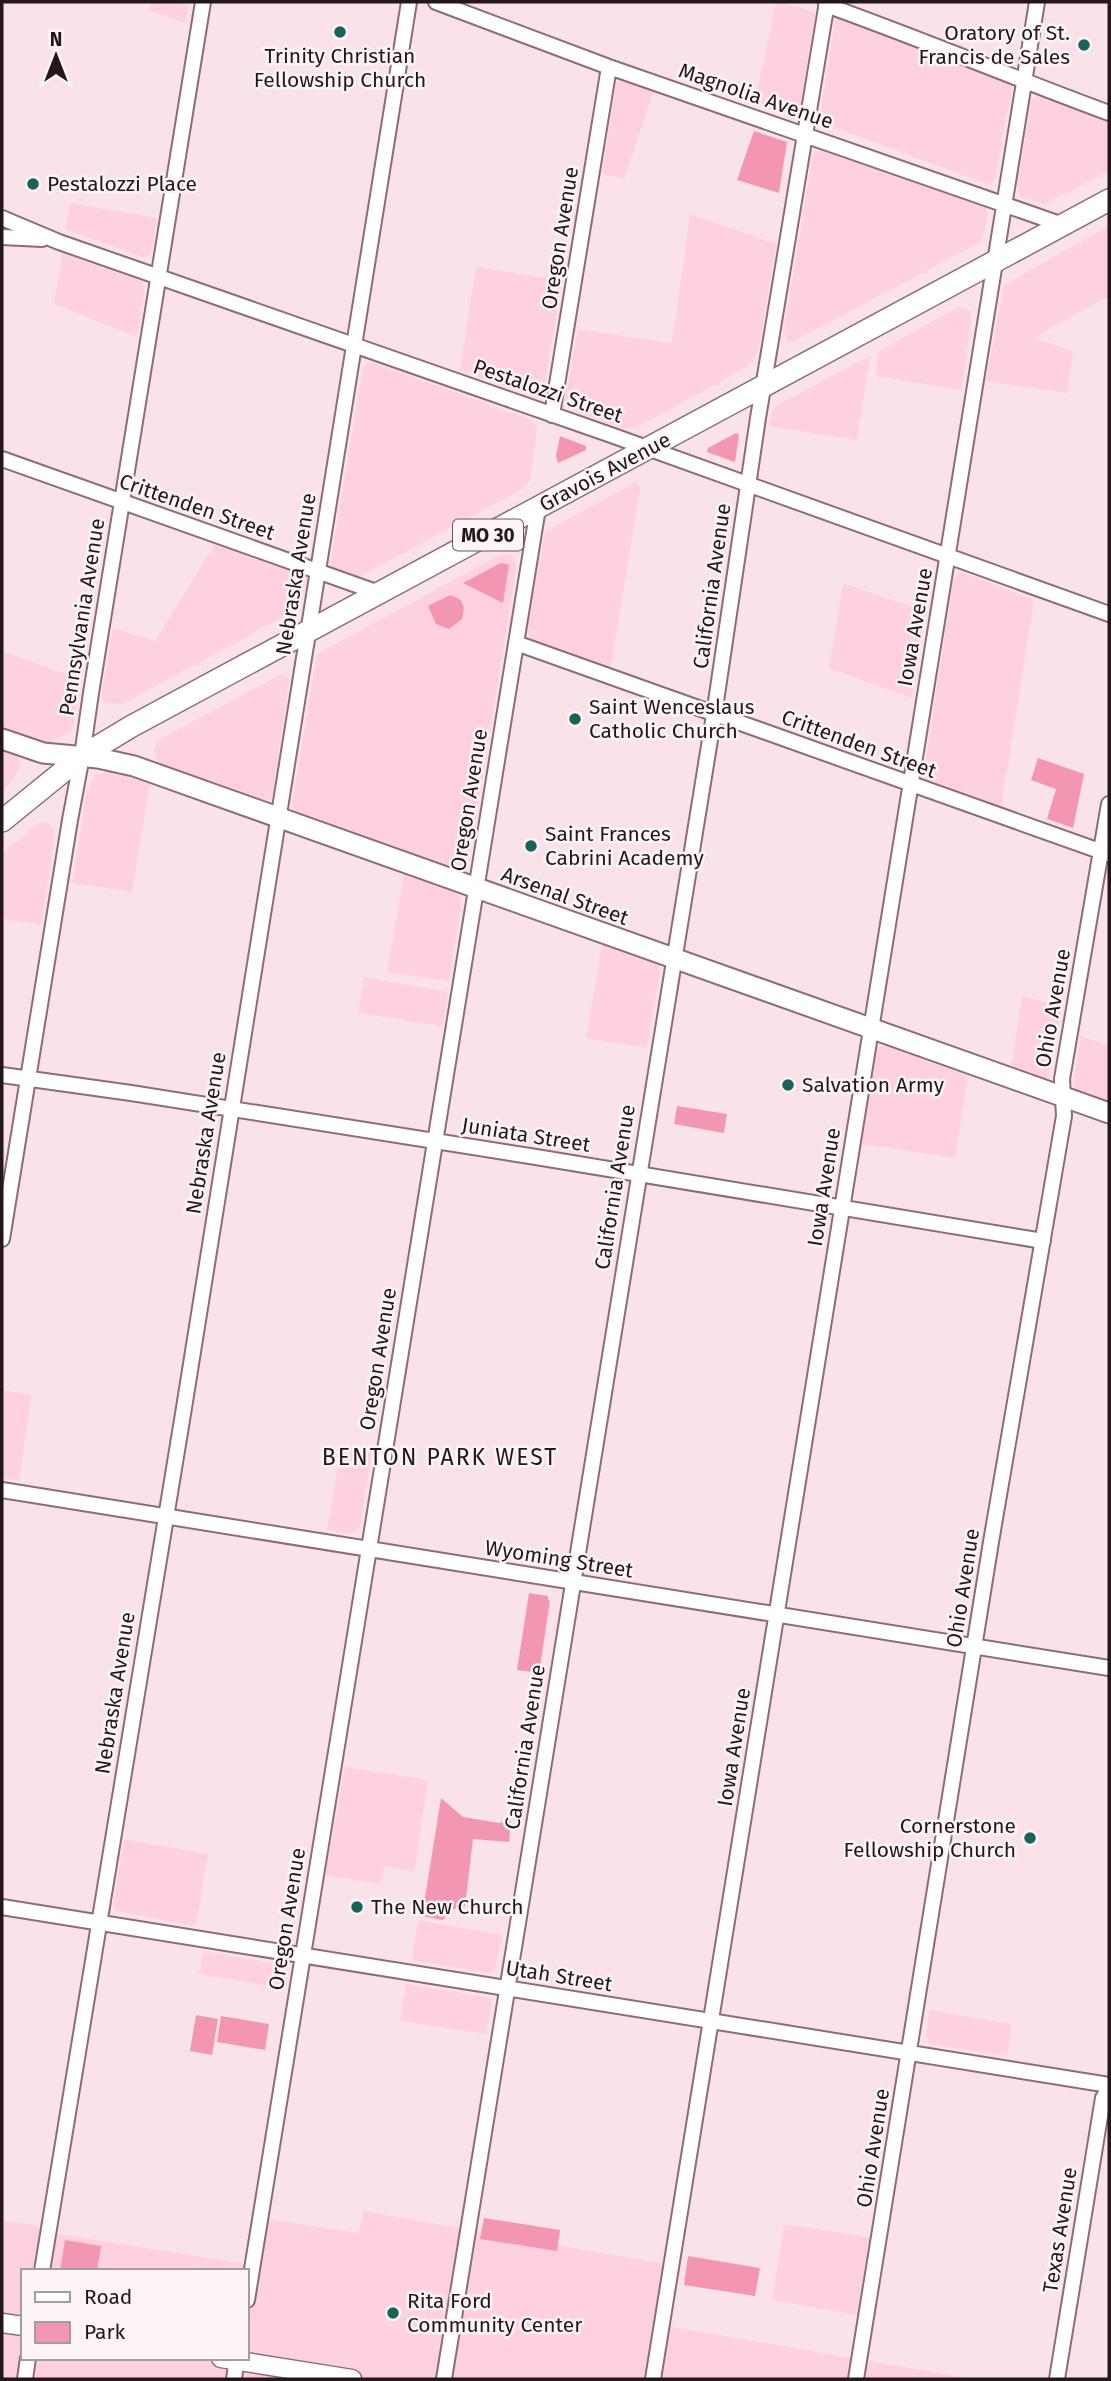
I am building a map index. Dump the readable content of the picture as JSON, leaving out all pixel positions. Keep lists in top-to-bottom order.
{
  "streets": {
    "main road": ["Gravois Avenue", "MO 30", "Arsenal Street"],
    "street": [
      "Magnolia Avenue",
      "Oregon Avenue",
      "Pestalozzi Street",
      "Crittenden Street",
      "Nebraska Avenue",
      "California Avenue",
      "Pennsylvania Avenue",
      "Iowa Avenue",
      "Ohio Avenue",
      "Juniata Street",
      "Wyoming Street",
      "Utah Street",
      "Texas Avenue"
    ]
  },
  "crossings": [
    ["Magnolia Avenue", "Oregon Avenue"],
    ["Magnolia Avenue", "Gravois Avenue"],
    ["Magnolia Avenue", "California Avenue"],
    ["Magnolia Avenue", "Iowa Avenue"],
    ["Oregon Avenue", "Pestalozzi Street"],
    ["Oregon Avenue", "Gravois Avenue"],
    ["Oregon Avenue", "Crittenden Street"],
    ["Oregon Avenue", "Arsenal Street"],
    ["Oregon Avenue", "Juniata Street"],
    ["Oregon Avenue", "Wyoming Street"],
    ["Oregon Avenue", "Utah Street"],
    ["Pestalozzi Street", "Gravois Avenue"],
    ["Pestalozzi Street", "Nebraska Avenue"],
    ["Pestalozzi Street", "California Avenue"],
    ["Pestalozzi Street", "Pennsylvania Avenue"],
    ["Pestalozzi Street", "Iowa Avenue"],
    ["Gravois Avenue", "Crittenden Street"],
    ["Gravois Avenue", "Nebraska Avenue"],
    ["Gravois Avenue", "California Avenue"],
    ["Gravois Avenue", "Pennsylvania Avenue"],
    ["Gravois Avenue", "Iowa Avenue"],
    ["Gravois Avenue", "Arsenal Street"],
    ["Crittenden Street", "Nebraska Avenue"],
    ["Crittenden Street", "California Avenue"],
    ["Crittenden Street", "Pennsylvania Avenue"],
    ["Crittenden Street", "Iowa Avenue"],
    ["Crittenden Street", "Ohio Avenue"],
    ["Nebraska Avenue", "Arsenal Street"],
    ["Nebraska Avenue", "Juniata Street"],
    ["Nebraska Avenue", "Wyoming Street"],
    ["Nebraska Avenue", "Utah Street"],
    ["California Avenue", "Arsenal Street"],
    ["California Avenue", "Juniata Street"],
    ["California Avenue", "Wyoming Street"],
    ["California Avenue", "Utah Street"],
    ["Pennsylvania Avenue", "Arsenal Street"],
    ["Pennsylvania Avenue", "Juniata Street"],
    ["Iowa Avenue", "Arsenal Street"],
    ["Iowa Avenue", "Juniata Street"],
    ["Iowa Avenue", "Wyoming Street"],
    ["Iowa Avenue", "Utah Street"],
    ["Arsenal Street", "Ohio Avenue"],
    ["Ohio Avenue", "Juniata Street"],
    ["Ohio Avenue", "Wyoming Street"],
    ["Ohio Avenue", "Utah Street"],
    ["Utah Street", "Texas Avenue"]
  ],
  "districts": ["BENTON PARK WEST"],
  "places": [
    "Trinity Christian Fellowship Church",
    "Oratory of St. Francis de Sales",
    "Pestalozzi Place",
    "Saint Wenceslaus Catholic Church",
    "Saint Frances Cabrini Academy",
    "Salvation Army",
    "Cornerstone Fellowship Church",
    "The New Church",
    "Rita Ford Community Center"
  ],
  "legend": ["Road", "Park"],
  "north": "top"
}
